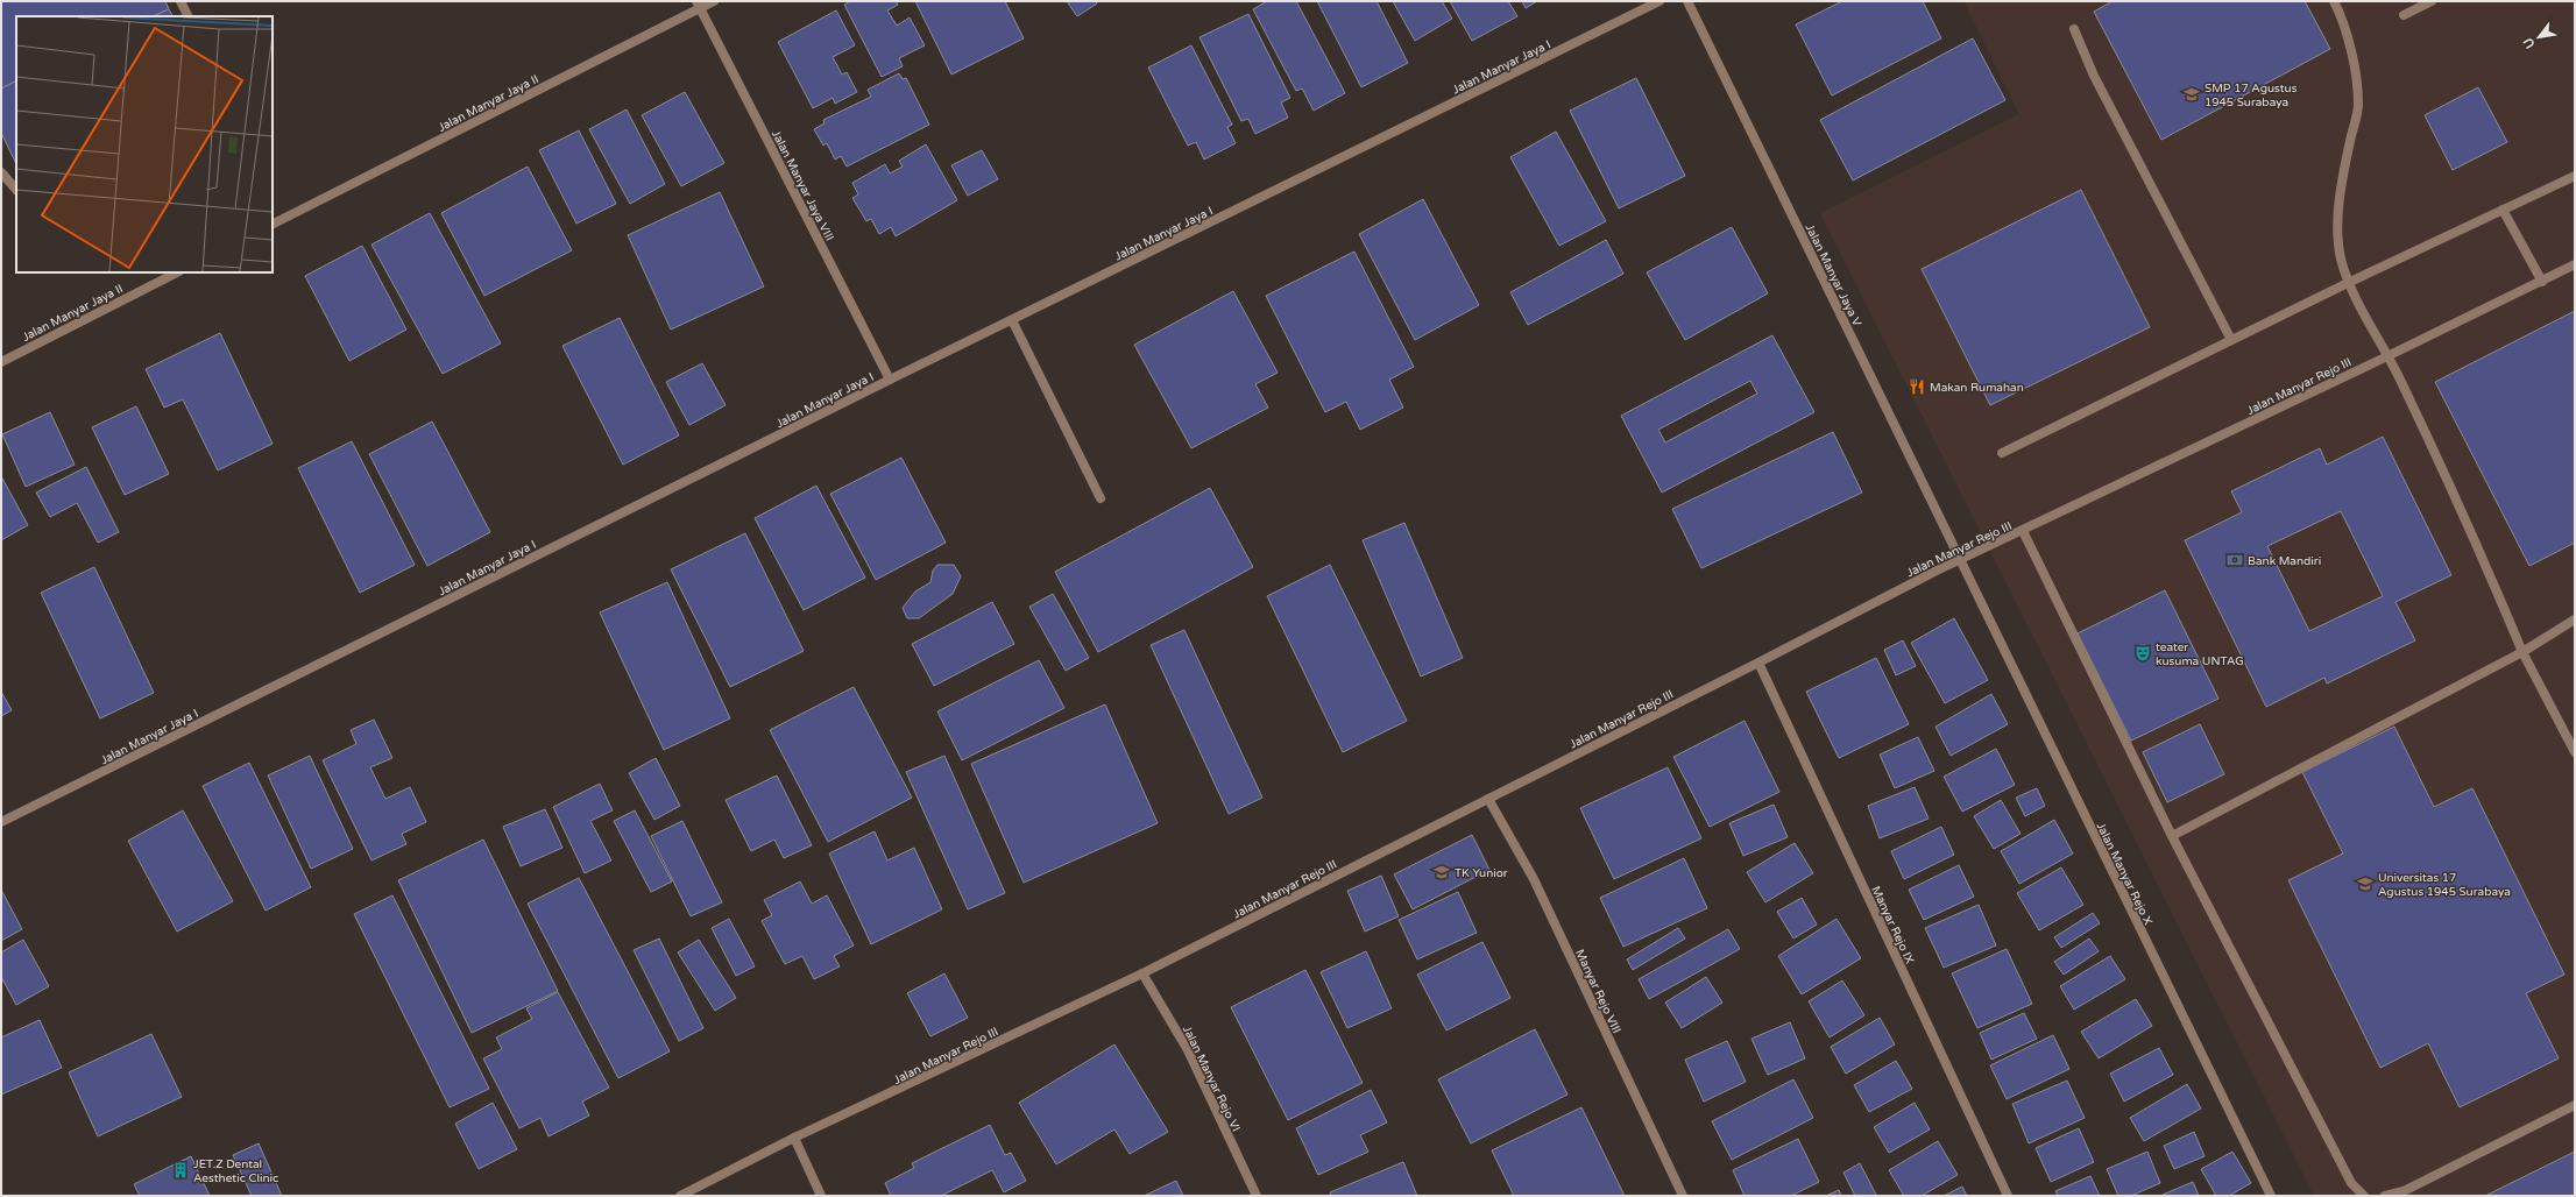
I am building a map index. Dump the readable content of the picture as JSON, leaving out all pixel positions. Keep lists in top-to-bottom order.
{
  "streets": {
    "street": [
      "Jalan Manyar Jaya I",
      "Jalan Manyar Jaya II",
      "Jalan Manyar Jaya VIII",
      "Jalan Manyar Jaya V",
      "Jalan Manyar Rejo III",
      "Jalan Manyar Rejo X",
      "Manyar Rejo IX",
      "Manyar Rejo VIII",
      "Jalan Manyar Rejo VI"
    ]
  },
  "crossings": [
    ["Jalan Manyar Jaya I", "Jalan Manyar Jaya VIII"],
    ["Jalan Manyar Jaya II", "Jalan Manyar Jaya VIII"],
    ["Jalan Manyar Jaya V", "Jalan Manyar Rejo III"],
    ["Jalan Manyar Jaya V", "Jalan Manyar Rejo X"],
    ["Jalan Manyar Rejo III", "Jalan Manyar Rejo X"],
    ["Jalan Manyar Rejo III", "Manyar Rejo IX"],
    ["Jalan Manyar Rejo III", "Manyar Rejo VIII"],
    ["Jalan Manyar Rejo III", "Jalan Manyar Rejo VI"]
  ],
  "places": {
    "school or university": ["SMP 17 Agustus 1945 Surabaya", "TK Yunior", "Universitas 17 Agustus 1945 Surabaya"],
    "restaurant": ["Makan Rumahan"],
    "bank": ["Bank Mandiri"],
    "theatre": ["teater kusuma UNTAG"],
    "building": ["JET.Z Dental Aesthetic Clinic"]
  },
  "north": "bottom left"
}
